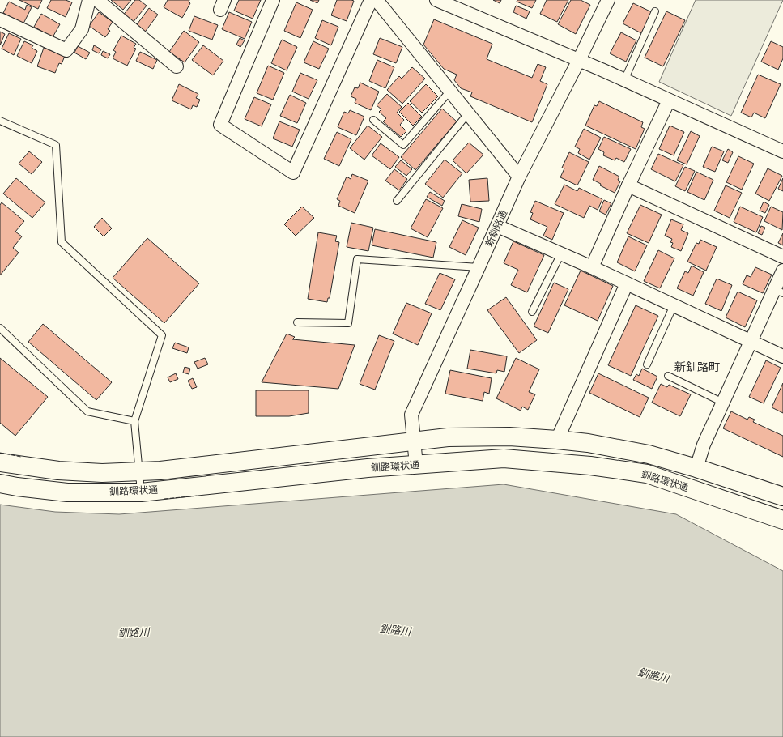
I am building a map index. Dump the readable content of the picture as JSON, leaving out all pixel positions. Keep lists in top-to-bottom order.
{
  "streets": {
    "highway": ["釧路環状通"],
    "street": ["新釧路通"]
  },
  "crossings": [
    ["新釧路通", "釧路環状通"]
  ],
  "districts": ["新釧路町"],
  "water": ["釧路川"]
}
